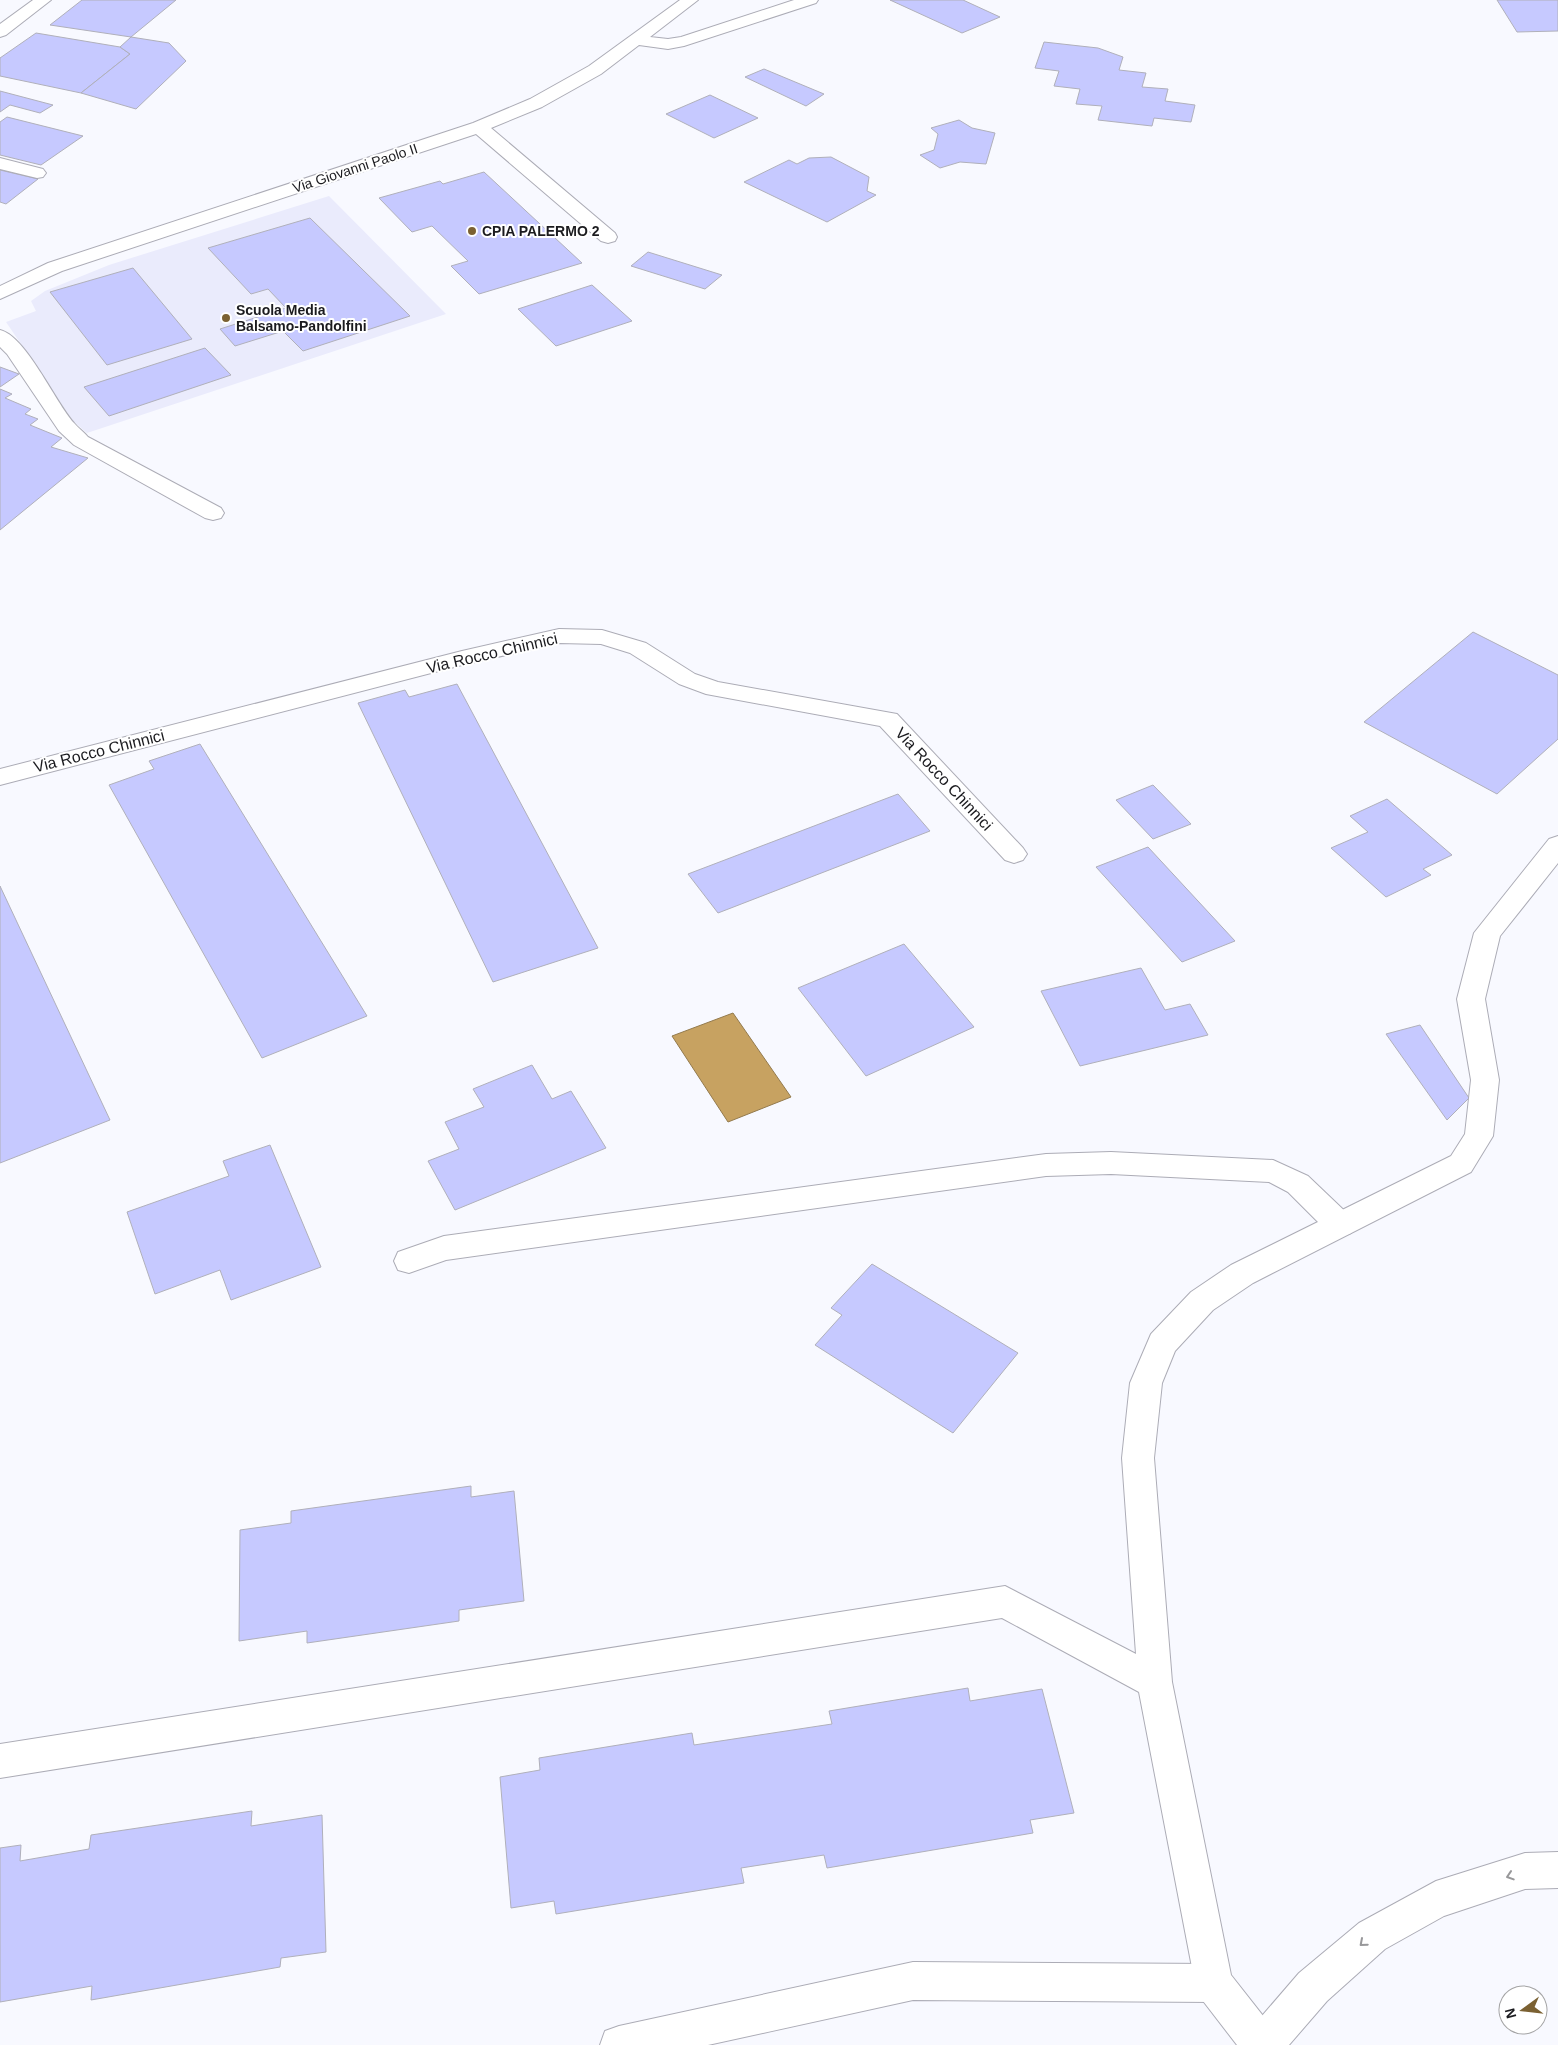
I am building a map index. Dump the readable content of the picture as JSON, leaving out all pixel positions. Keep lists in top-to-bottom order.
{
  "streets": {
    "street": ["Via Giovanni Paolo II", "Via Rocco Chinnici"]
  },
  "places": ["CPIA PALERMO 2", "Scuola Media Balsamo-Pandolfini"],
  "north": "left"
}
